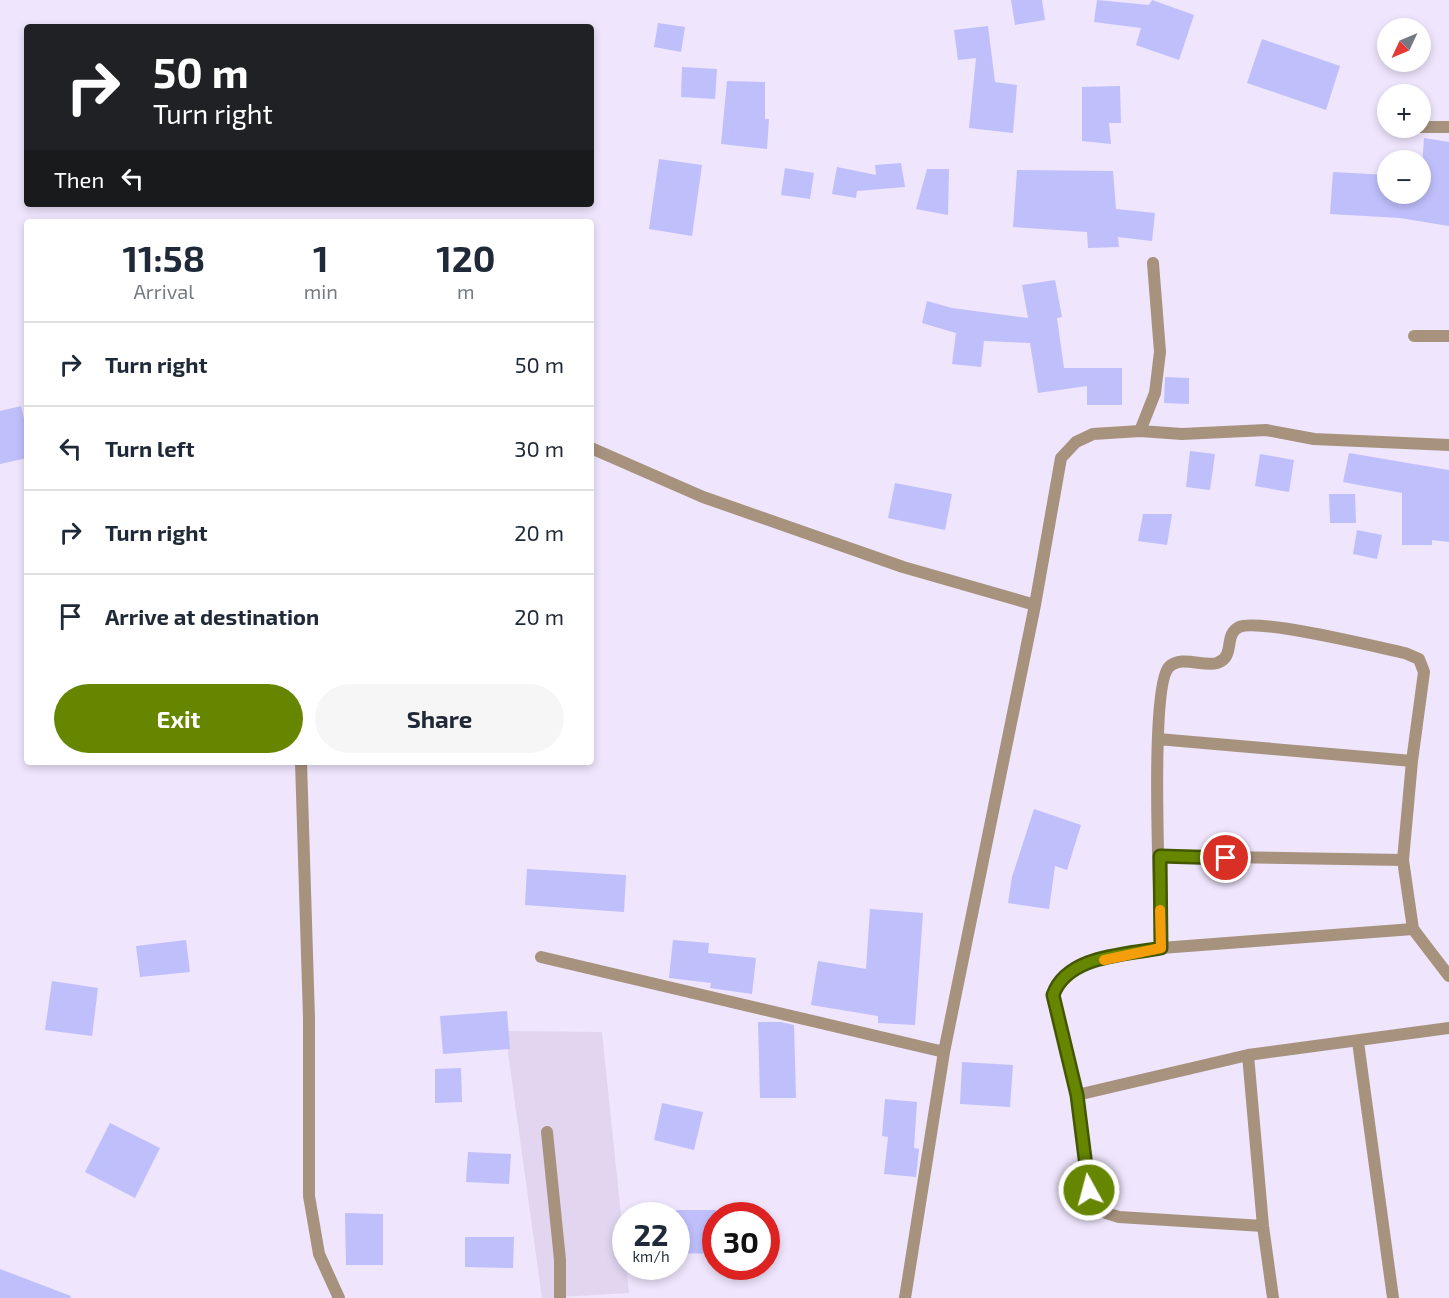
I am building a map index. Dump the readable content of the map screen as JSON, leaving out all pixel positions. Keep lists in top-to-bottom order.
{
  "north": "bottom left",
  "page": {
    "map_buttons": ["+", "−"],
    "turn": ["50 m", "Turn right"],
    "then": "Then",
    "eta": [
      "11:58",
      "Arrival",
      "1",
      "min",
      "120",
      "m"
    ],
    "list": [
      {
        "name": "Turn right",
        "value": "50 m"
      },
      {
        "name": "Turn left",
        "value": "30 m"
      },
      {
        "name": "Turn right",
        "value": "20 m"
      },
      {
        "name": "Arrive at destination",
        "value": "20 m"
      }
    ],
    "buttons": ["Exit", "Share"],
    "speed": "22 km/h",
    "limit": "30"
  }
}
